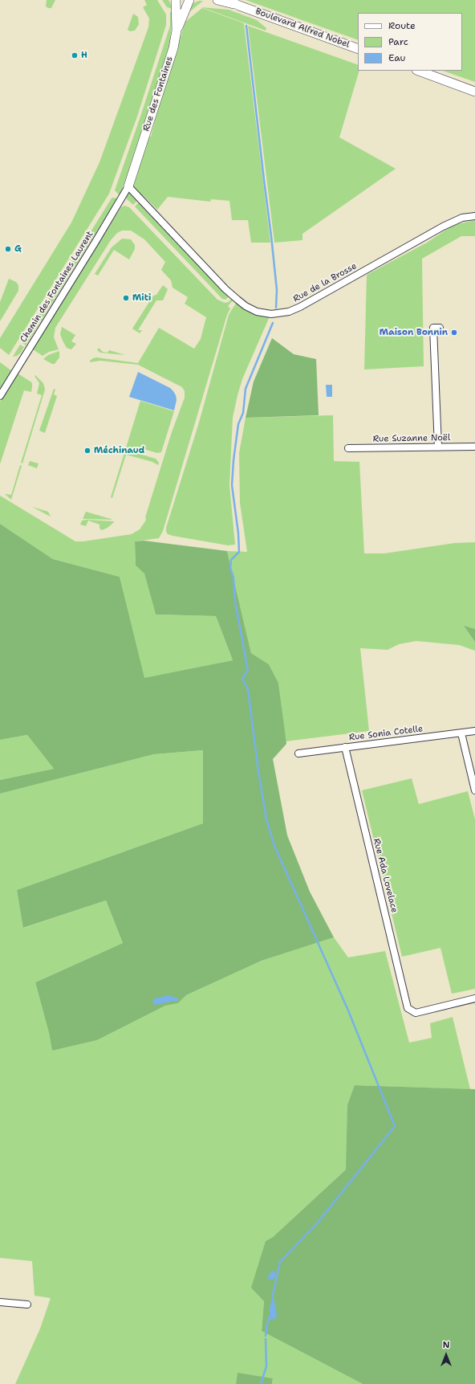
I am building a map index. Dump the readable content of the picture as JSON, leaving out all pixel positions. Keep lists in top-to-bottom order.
{
  "streets": {
    "main road": ["Boulevard Alfred Nobel", "Rue des Fontaines"],
    "street": [
      "Rue de la Brosse",
      "Chemin des Fontaines Laurent",
      "Rue Suzanne Noël",
      "Rue Sonia Cotelle",
      "Rue Ada Lovelace"
    ]
  },
  "crossings": [
    ["Rue des Fontaines", "Rue de la Brosse"],
    ["Rue des Fontaines", "Chemin des Fontaines Laurent"],
    ["Rue de la Brosse", "Chemin des Fontaines Laurent"],
    ["Rue Sonia Cotelle", "Rue Ada Lovelace"]
  ],
  "places": [
    "H",
    "G",
    "Miti",
    "Maison Bonnin",
    "Méchinaud"
  ],
  "legend": ["Route", "Parc", "Eau"],
  "north": "top"
}
